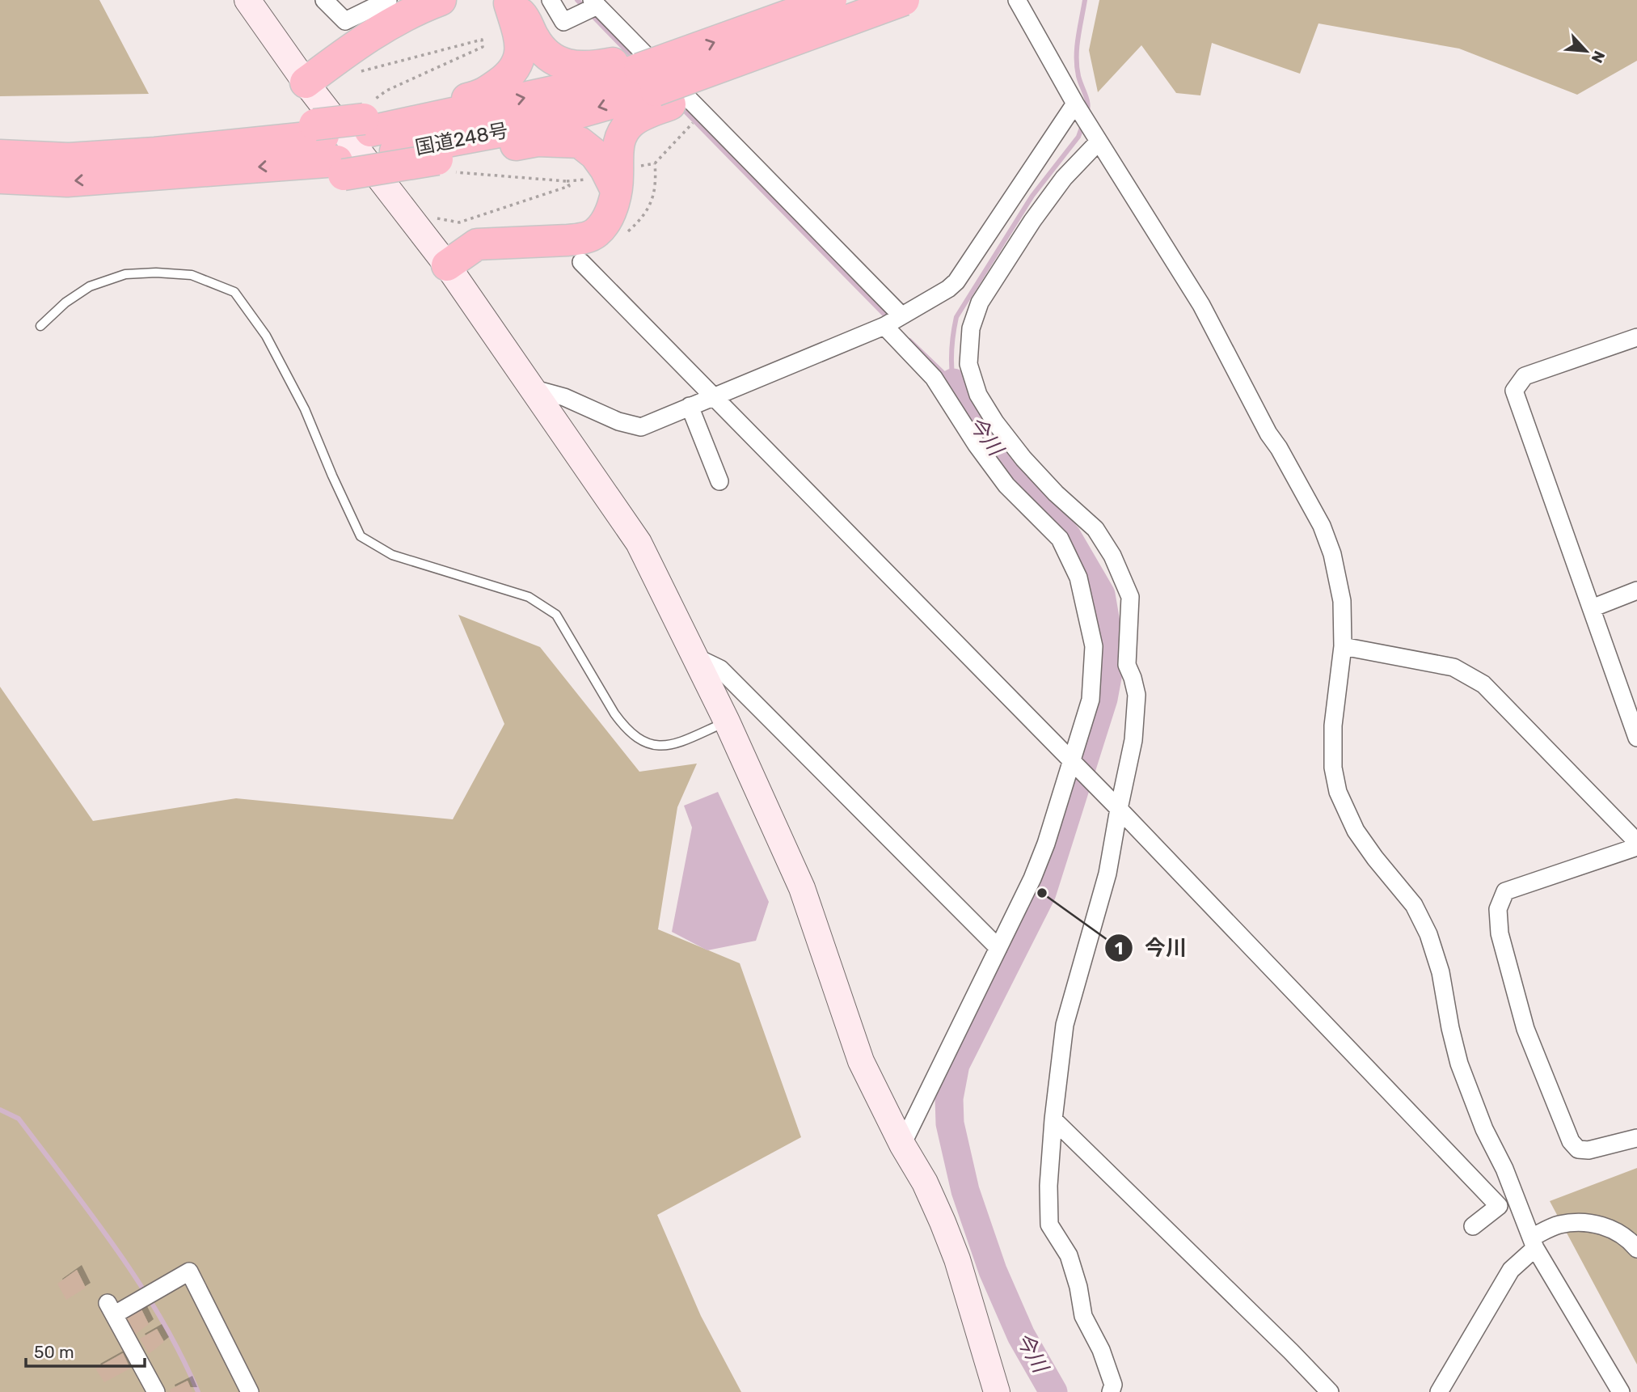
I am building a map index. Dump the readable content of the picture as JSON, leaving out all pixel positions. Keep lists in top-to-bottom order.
{
  "streets": {
    "highway": ["国道248号"]
  },
  "water": ["今川"],
  "places": ["今川"],
  "scale_bar": "50 m",
  "north": "bottom right"
}
